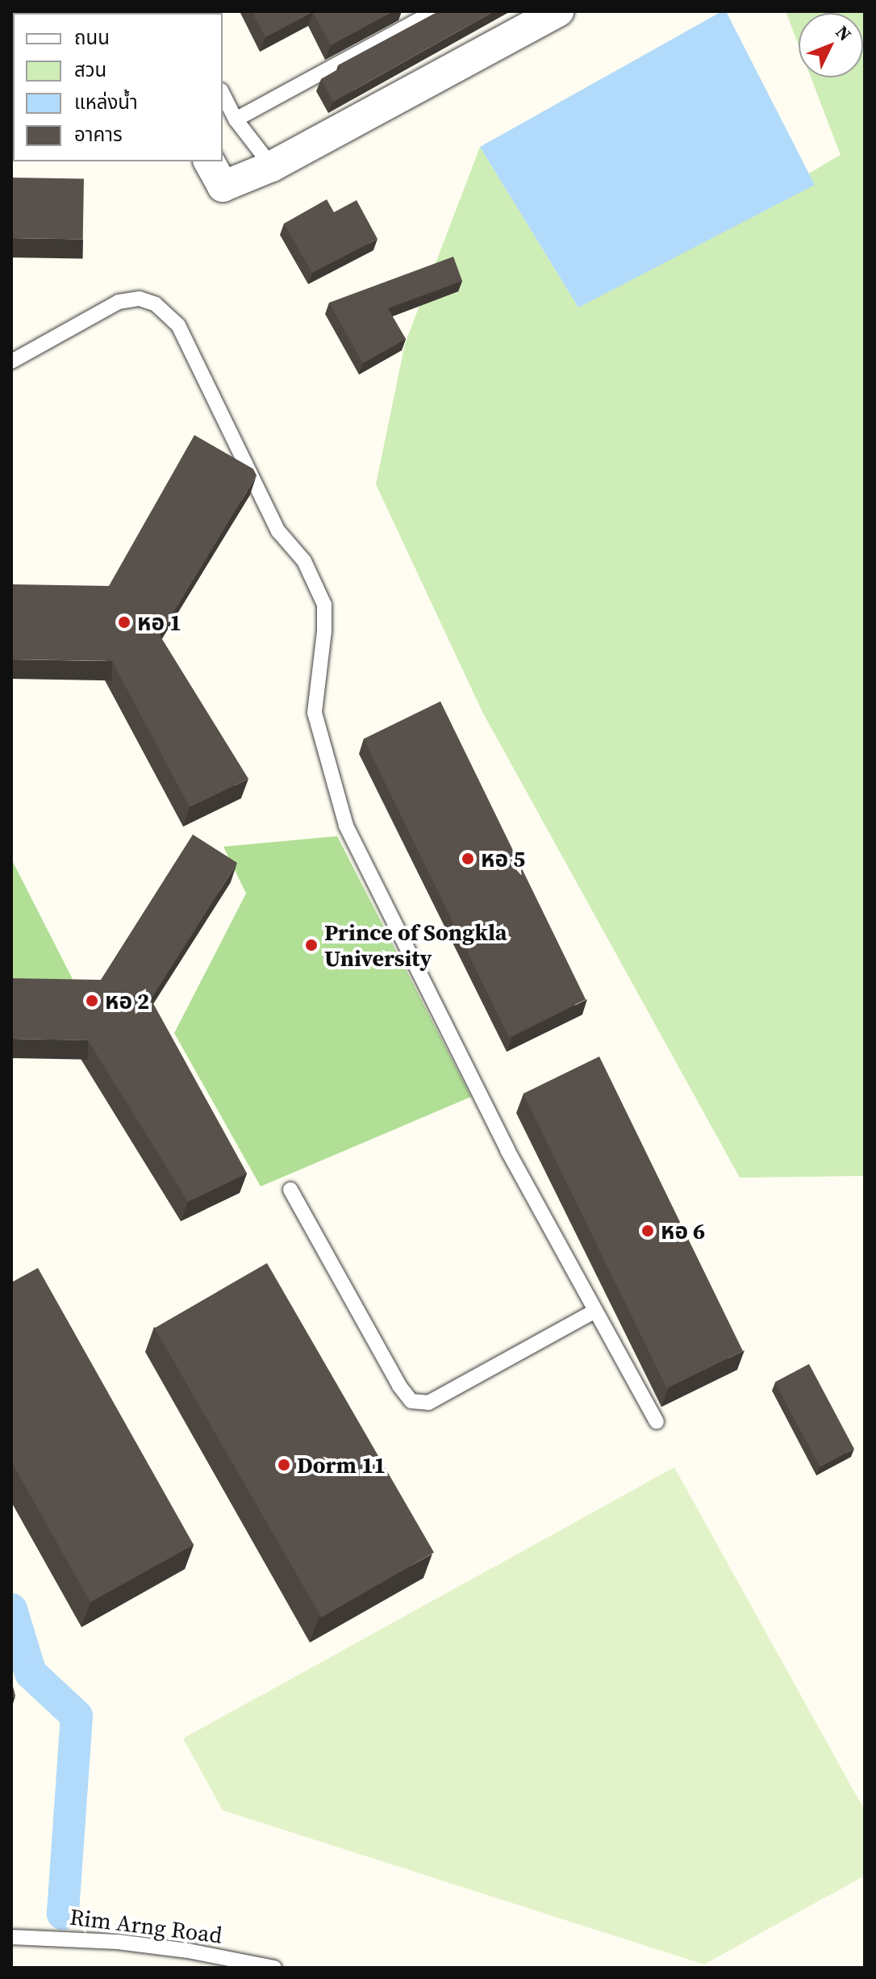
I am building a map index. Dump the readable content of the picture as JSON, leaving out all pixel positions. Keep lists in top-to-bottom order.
{
  "streets": {
    "lane": ["Rim Arng Road"]
  },
  "places": [
    "หอ 1",
    "หอ 5",
    "Prince of Songkla University",
    "หอ 2",
    "หอ 6",
    "Dorm 11"
  ],
  "legend": [
    "ถนน",
    "สวน",
    "แหล่งน้ำ",
    "อาคาร"
  ],
  "north": "top right"
}
